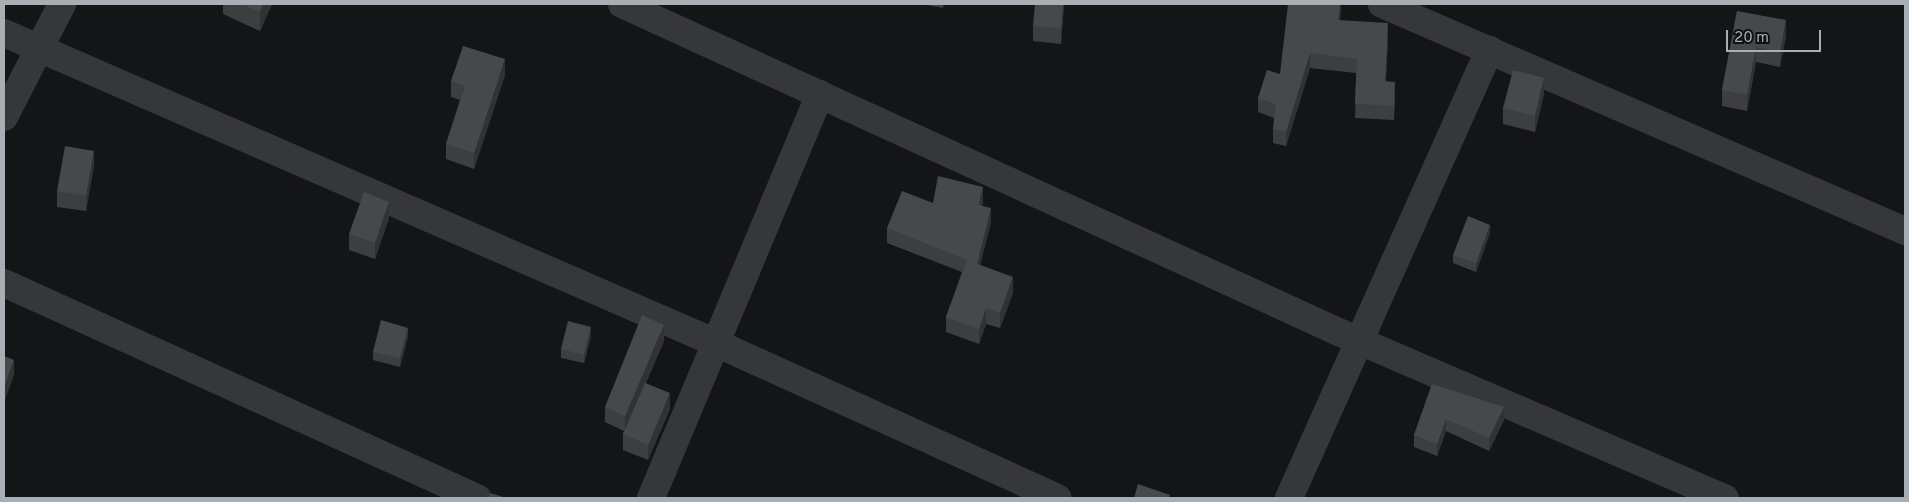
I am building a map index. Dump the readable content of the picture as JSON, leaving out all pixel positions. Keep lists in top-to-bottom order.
{
  "scale_bar": "20 m"
}
